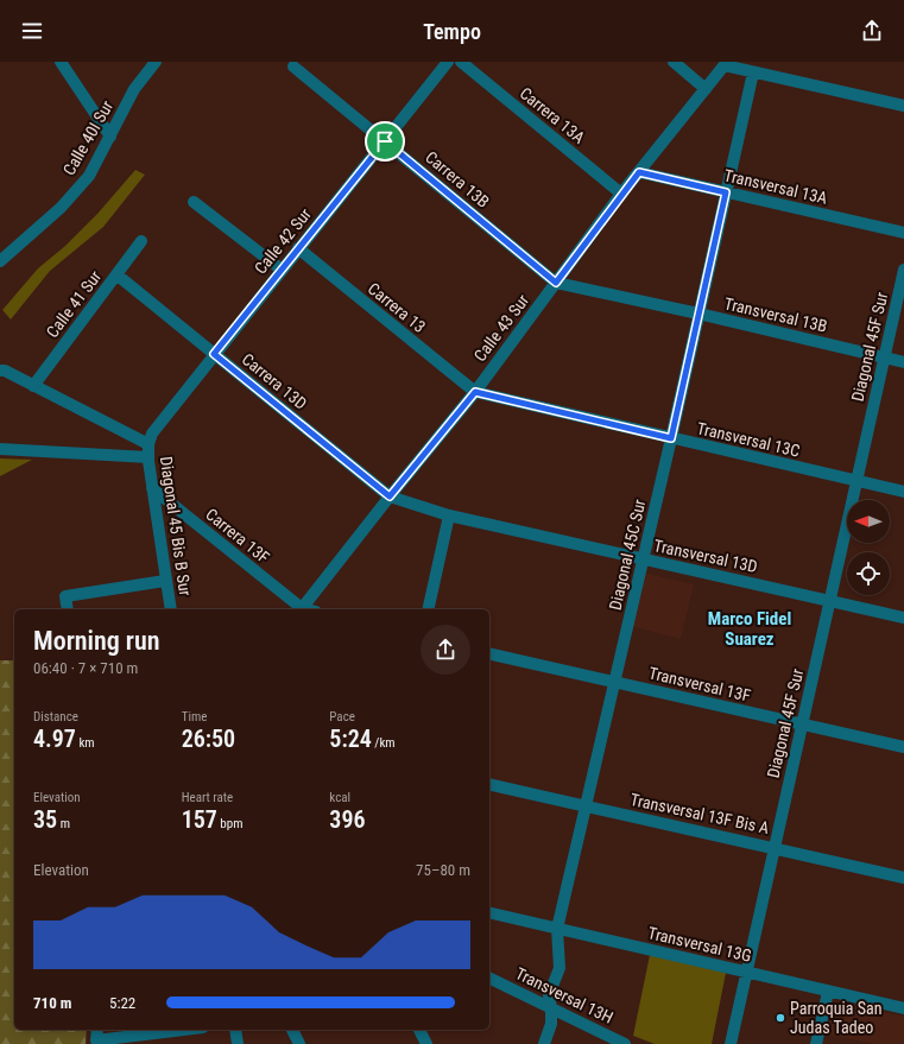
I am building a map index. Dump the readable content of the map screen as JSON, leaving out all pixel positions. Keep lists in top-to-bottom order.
{
  "streets": {
    "street": [
      "Carrera 13A",
      "Calle 40I Sur",
      "Carrera 13B",
      "Transversal 13A",
      "Calle 42 Sur",
      "Calle 41 Sur",
      "Carrera 13",
      "Transversal 13B",
      "Calle 43 Sur",
      "Diagonal 45F Sur",
      "Carrera 13D",
      "Transversal 13C",
      "Diagonal 45 Bis B Sur",
      "Carrera 13F",
      "Diagonal 45C Sur",
      "Transversal 13D",
      "Transversal 13F",
      "Transversal 13F Bis A",
      "Transversal 13G",
      "Transversal 13H"
    ]
  },
  "crossings": [
    ["Carrera 13A", "Calle 43 Sur"],
    ["Carrera 13B", "Calle 42 Sur"],
    ["Carrera 13B", "Transversal 13B"],
    ["Carrera 13B", "Calle 43 Sur"],
    ["Transversal 13A", "Calle 43 Sur"],
    ["Transversal 13A", "Diagonal 45C Sur"],
    ["Calle 42 Sur", "Carrera 13"],
    ["Calle 42 Sur", "Carrera 13D"],
    ["Calle 42 Sur", "Diagonal 45 Bis B Sur"],
    ["Calle 41 Sur", "Carrera 13D"],
    ["Carrera 13", "Calle 43 Sur"],
    ["Carrera 13", "Transversal 13C"],
    ["Transversal 13B", "Calle 43 Sur"],
    ["Transversal 13B", "Diagonal 45F Sur"],
    ["Transversal 13B", "Diagonal 45C Sur"],
    ["Calle 43 Sur", "Carrera 13D"],
    ["Calle 43 Sur", "Transversal 13C"],
    ["Calle 43 Sur", "Transversal 13D"],
    ["Diagonal 45F Sur", "Transversal 13C"],
    ["Diagonal 45F Sur", "Transversal 13D"],
    ["Diagonal 45F Sur", "Transversal 13F"],
    ["Diagonal 45F Sur", "Transversal 13F Bis A"],
    ["Diagonal 45F Sur", "Transversal 13G"],
    ["Carrera 13D", "Transversal 13D"],
    ["Transversal 13C", "Diagonal 45C Sur"],
    ["Diagonal 45 Bis B Sur", "Carrera 13F"],
    ["Diagonal 45C Sur", "Transversal 13D"],
    ["Diagonal 45C Sur", "Transversal 13F"],
    ["Diagonal 45C Sur", "Transversal 13F Bis A"],
    ["Diagonal 45C Sur", "Transversal 13G"],
    ["Diagonal 45C Sur", "Transversal 13H"]
  ],
  "districts": ["Marco Fidel Suarez"],
  "places": ["Parroquia San Judas Tadeo"],
  "north": "left",
  "page": {
    "header": "Tempo",
    "heading": ["Morning run", "06:40 · 7 × 710 m"],
    "stats": [
      ["Distance", "4.97 km"],
      ["Time", "26:50"],
      ["Pace", "5:24 /km"],
      ["Elevation", "35 m"],
      ["Heart rate", "157 bpm"],
      ["kcal", "396"]
    ],
    "chart": ["Elevation", "75–80 m"],
    "list": [
      {
        "name": "710 m",
        "note": "5:22"
      }
    ]
  }
}
